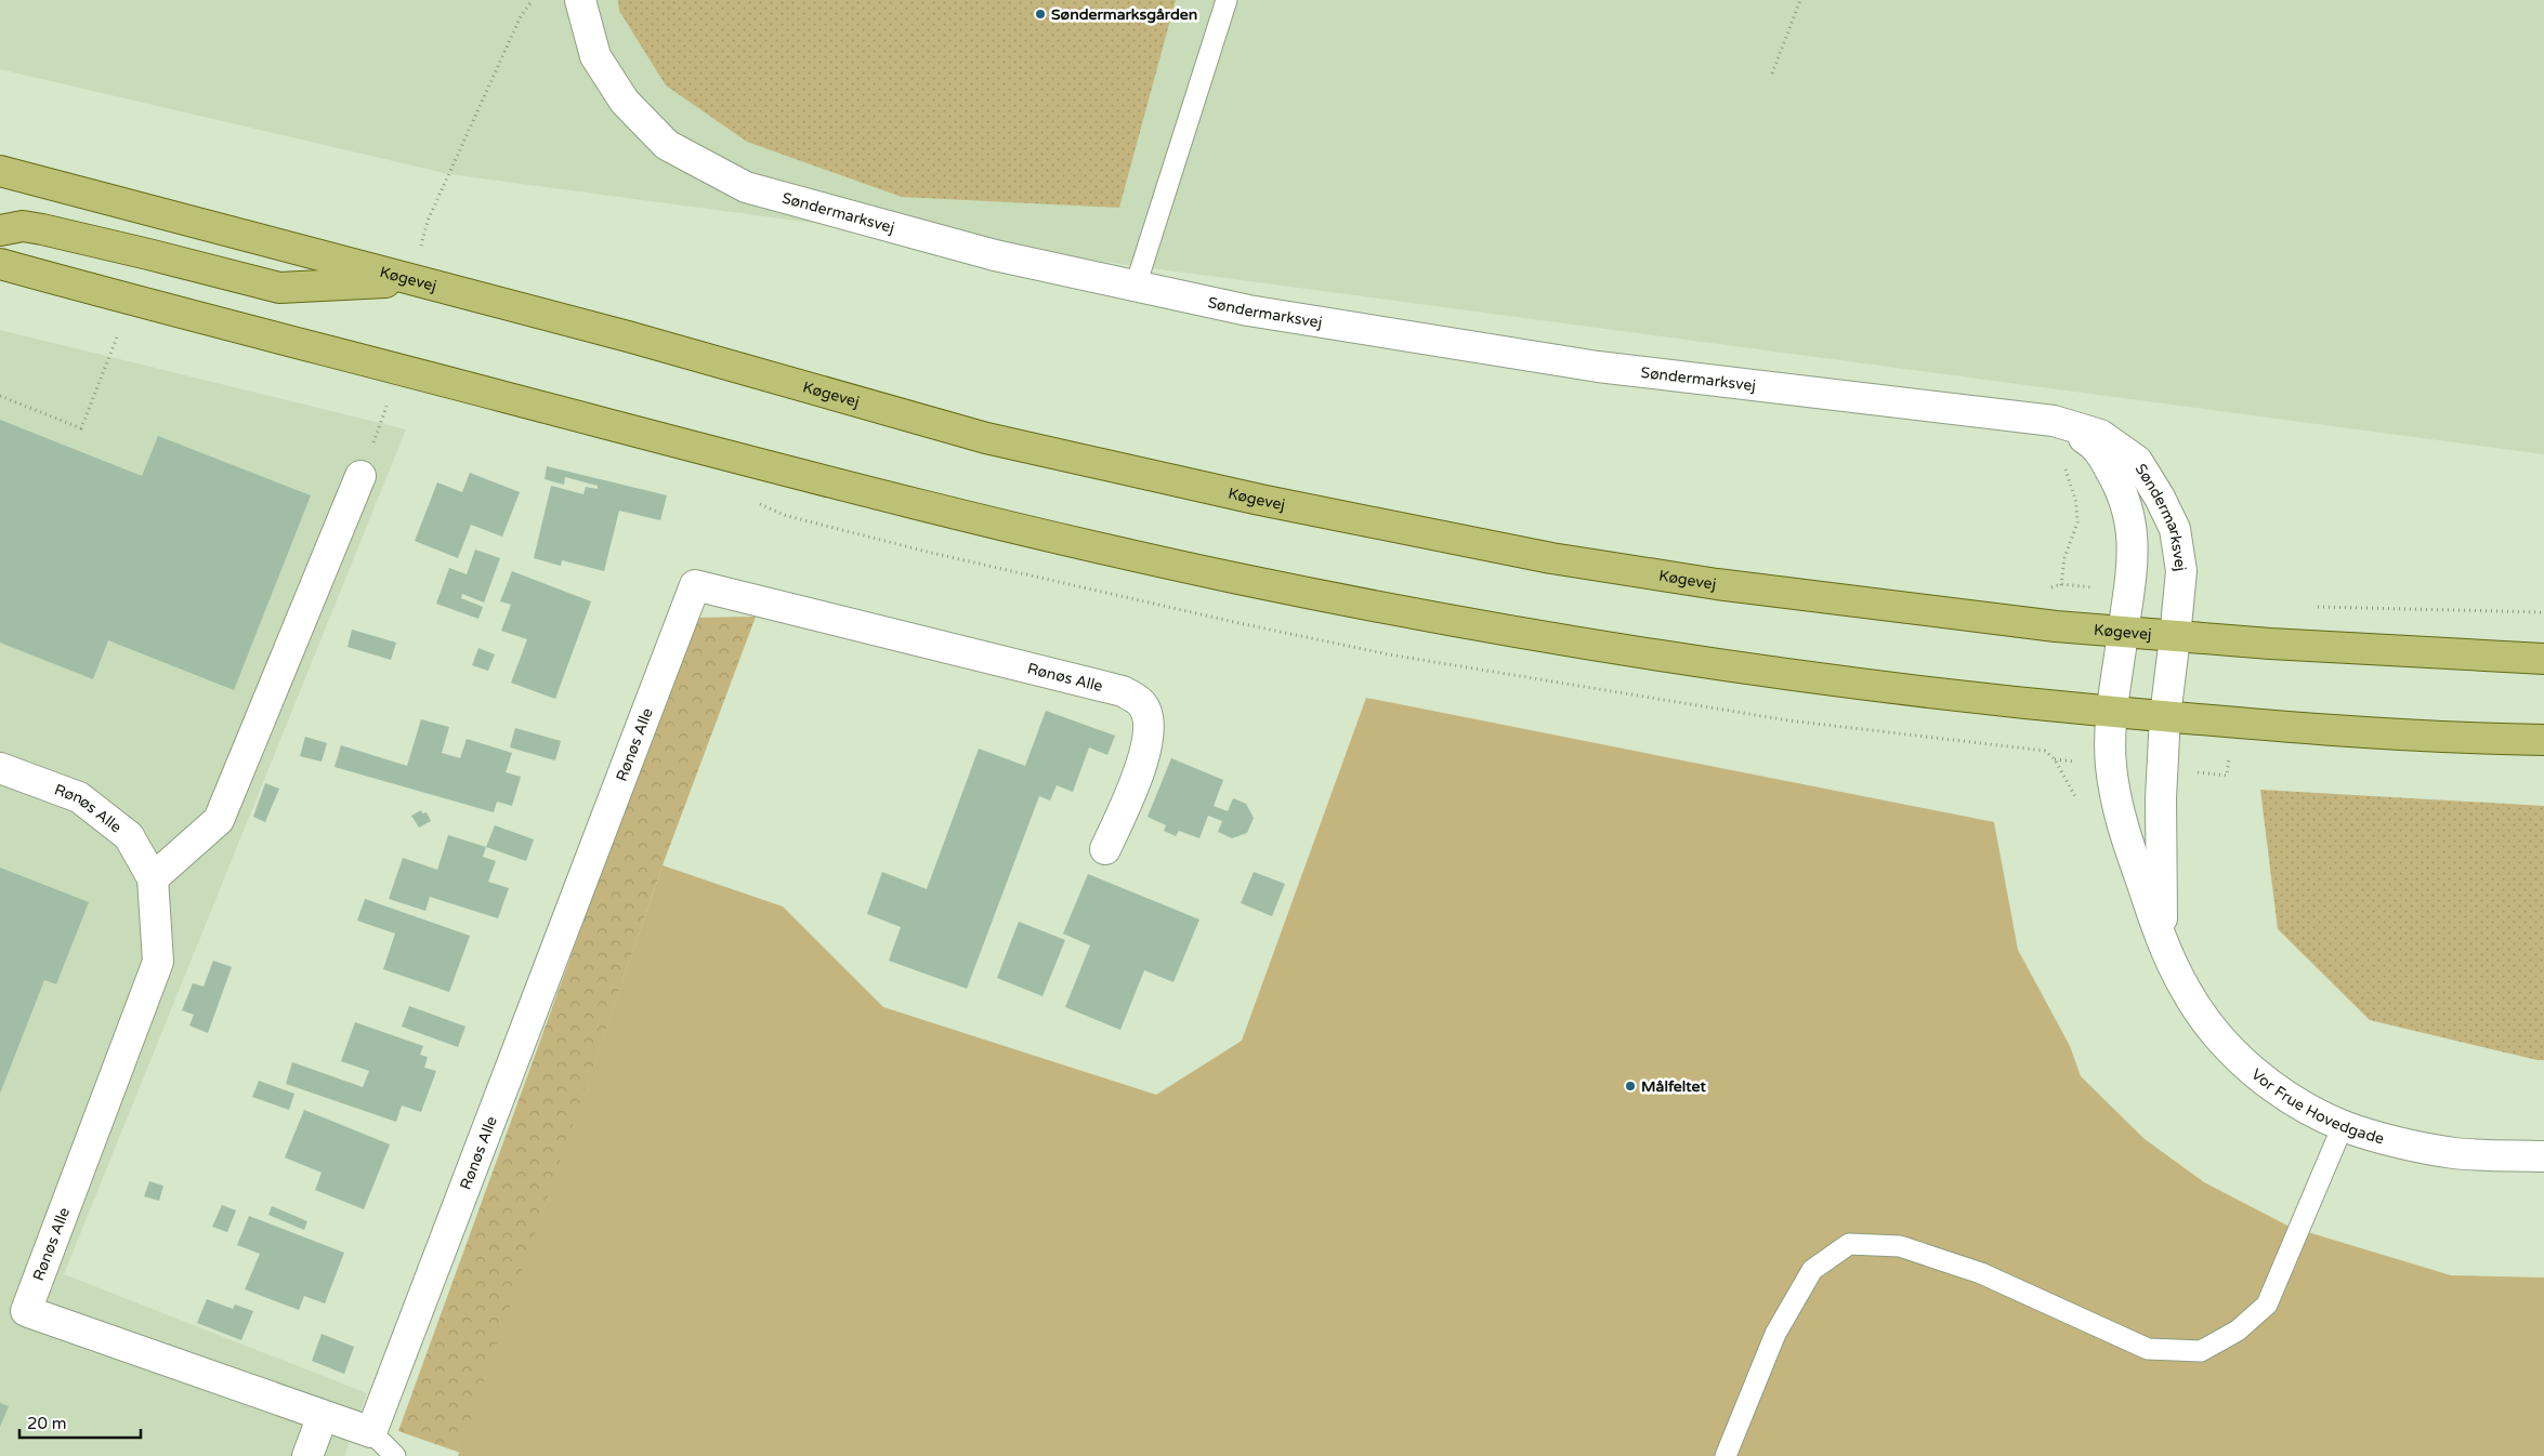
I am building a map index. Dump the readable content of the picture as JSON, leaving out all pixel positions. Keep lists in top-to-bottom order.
{
  "streets": {
    "main road": ["Køgevej"],
    "street": ["Søndermarksvej", "Rønøs Alle", "Vor Frue Hovedgade"]
  },
  "crossings": [
    ["Søndermarksvej", "Køgevej"],
    ["Søndermarksvej", "Vor Frue Hovedgade"]
  ],
  "places": ["Søndermarksgården", "Målfeltet"],
  "scale_bar": "20 m"
}
